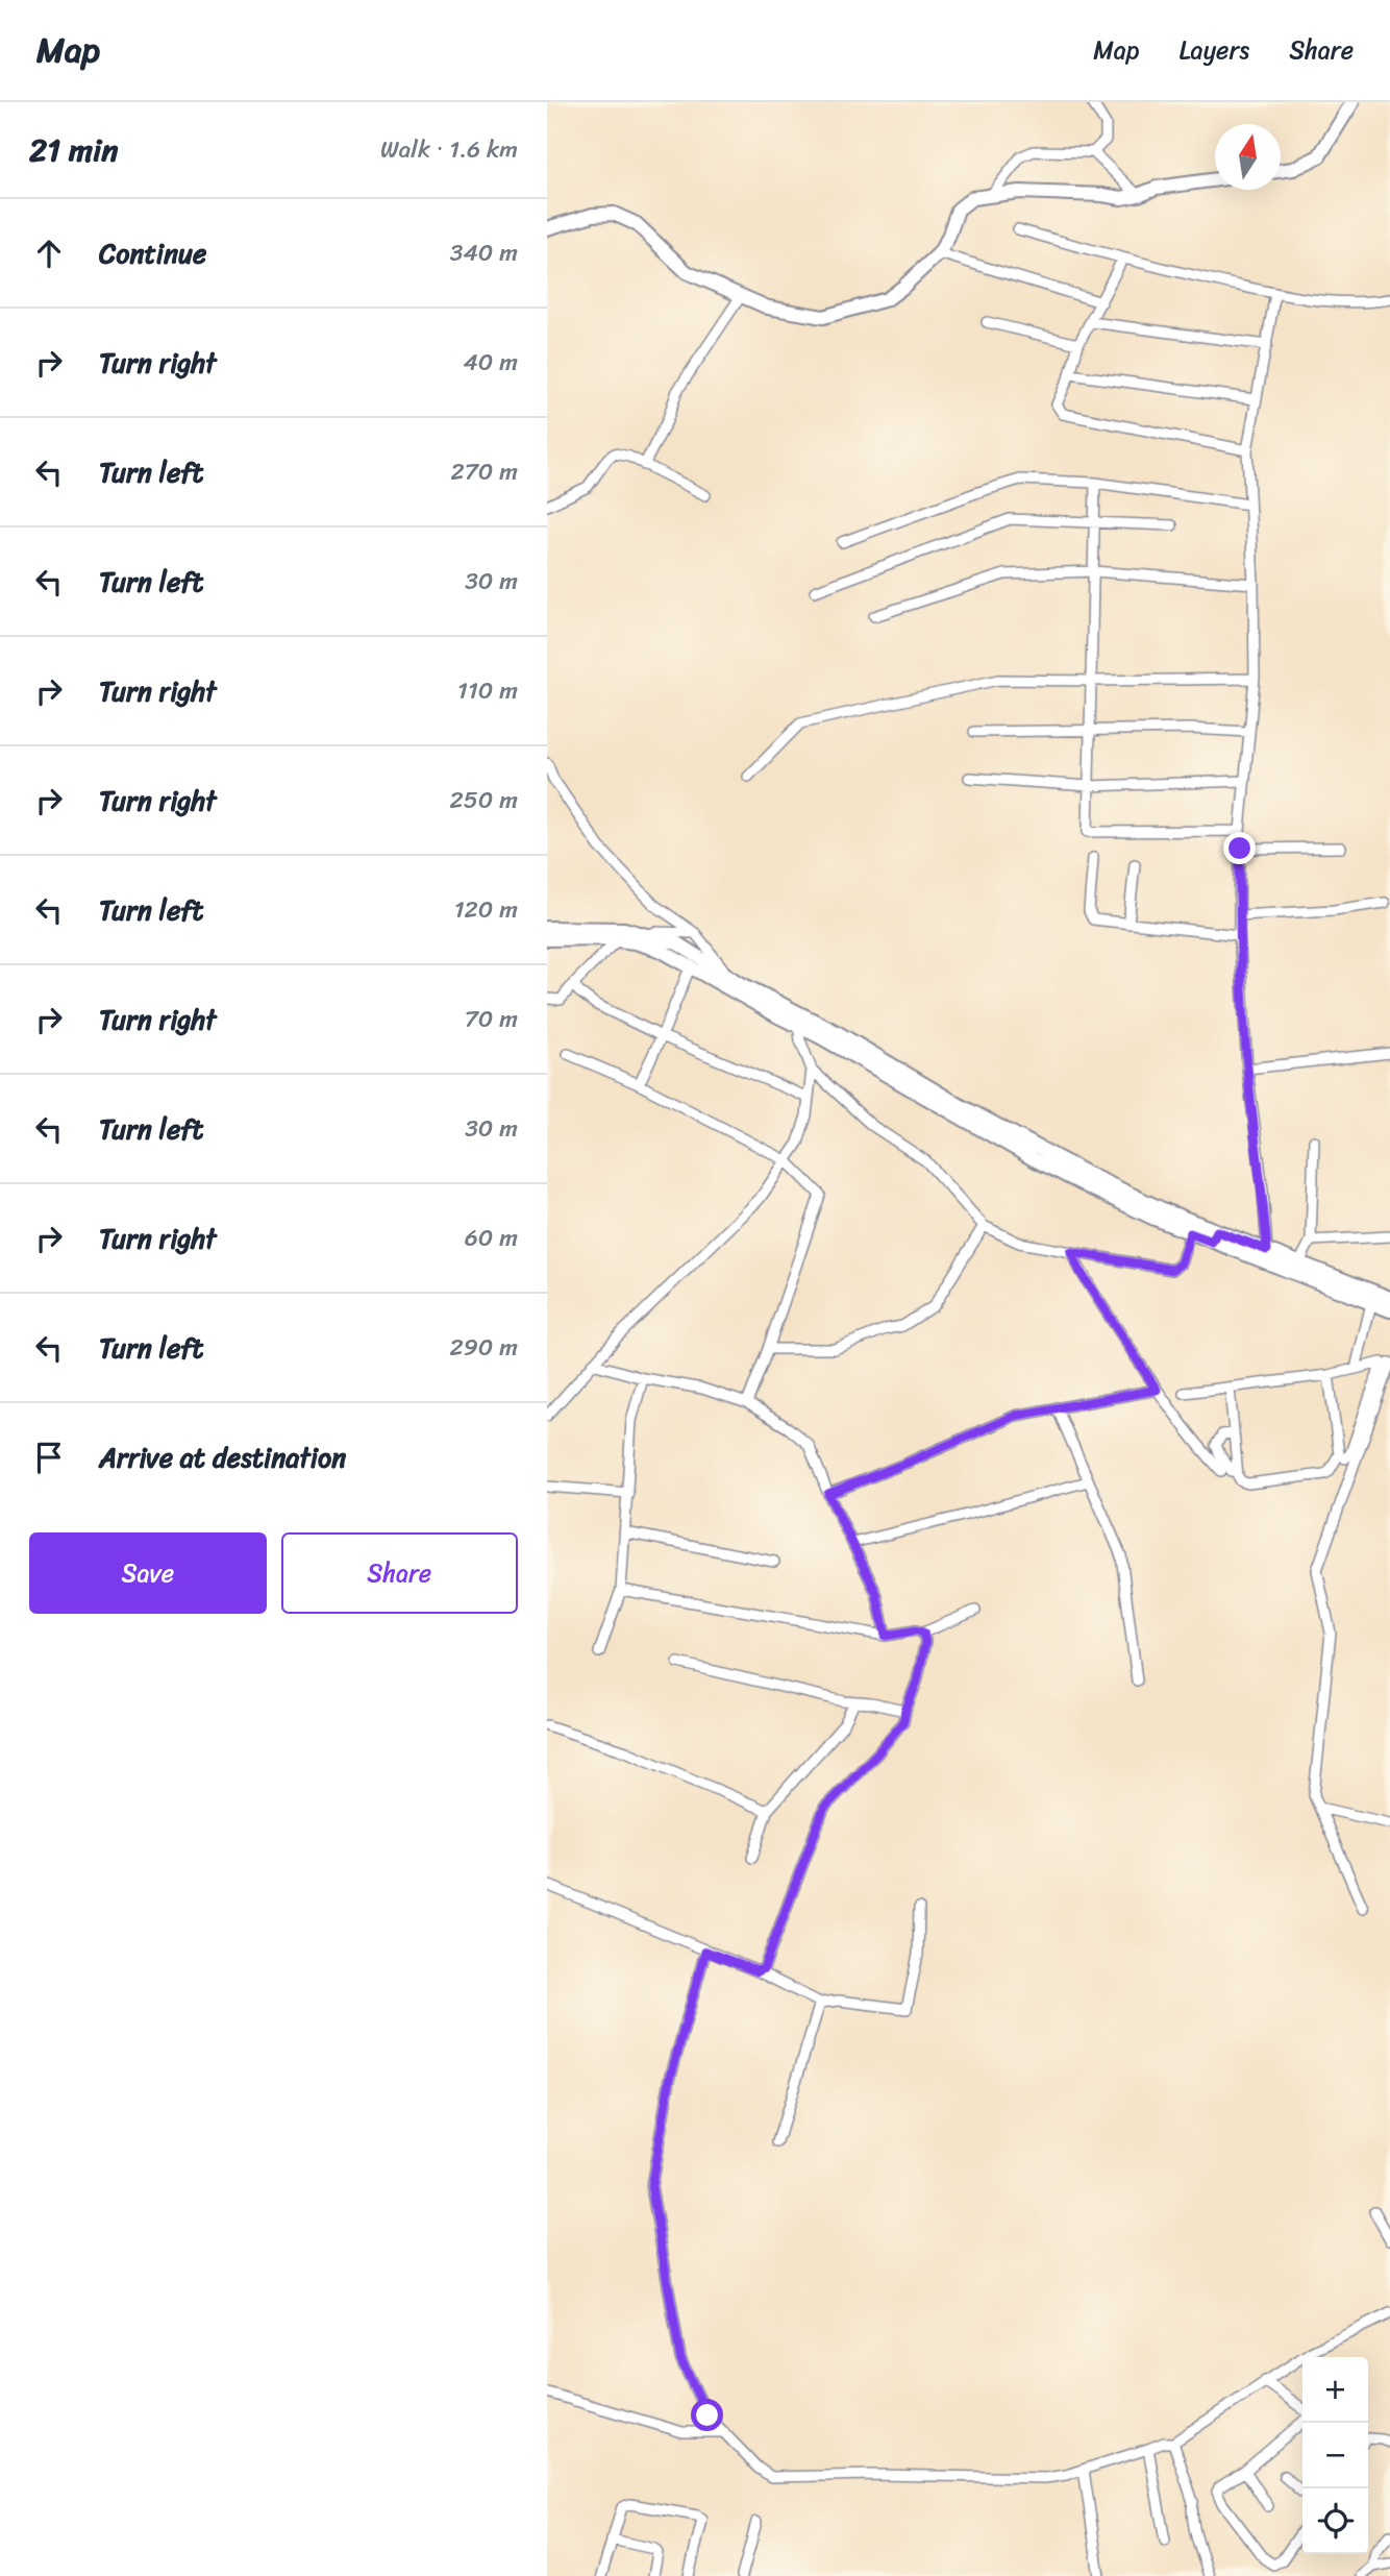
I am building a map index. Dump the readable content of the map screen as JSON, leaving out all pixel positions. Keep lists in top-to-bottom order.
{
  "north": "top",
  "page": {
    "header": "Map",
    "nav": ["Map", "Layers", "Share"],
    "heading": ["21 min", "Walk · 1.6 km"],
    "list": [
      ["Continue", "340 m"],
      ["Turn right", "40 m"],
      ["Turn left", "270 m"],
      ["Turn left", "30 m"],
      ["Turn right", "110 m"],
      ["Turn right", "250 m"],
      ["Turn left", "120 m"],
      ["Turn right", "70 m"],
      ["Turn left", "30 m"],
      ["Turn right", "60 m"],
      ["Turn left", "290 m"],
      "Arrive at destination"
    ],
    "buttons": ["Save", "Share"],
    "map_buttons": ["+", "−"]
  }
}
